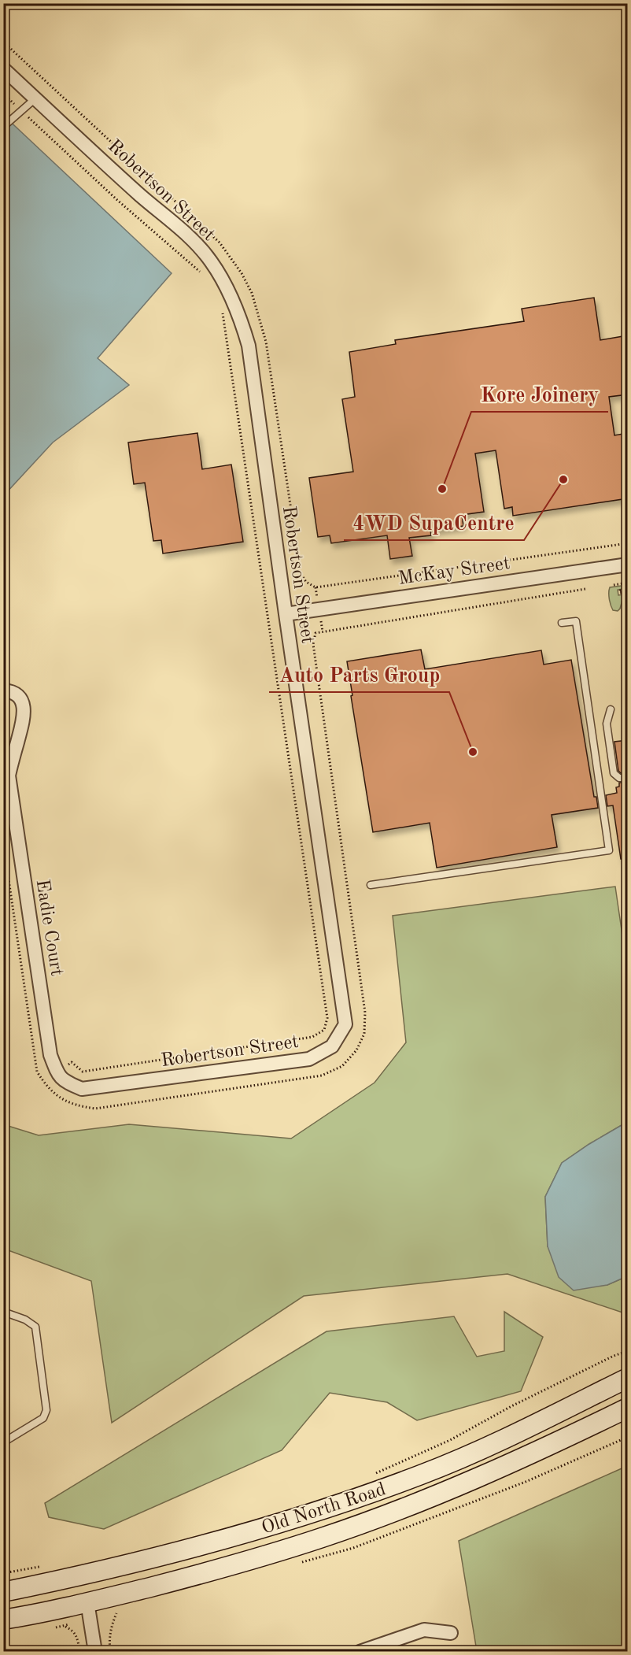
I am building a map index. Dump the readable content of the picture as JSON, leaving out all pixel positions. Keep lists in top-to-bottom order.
{
  "streets": {
    "main road": ["Old North Road"],
    "street": ["Robertson Street", "McKay Street", "Eadie Court"]
  },
  "crossings": [
    ["Robertson Street", "McKay Street"],
    ["Robertson Street", "Eadie Court"]
  ],
  "places": ["4WD SupaCentre", "Kore Joinery", "Auto Parts Group"]
}
